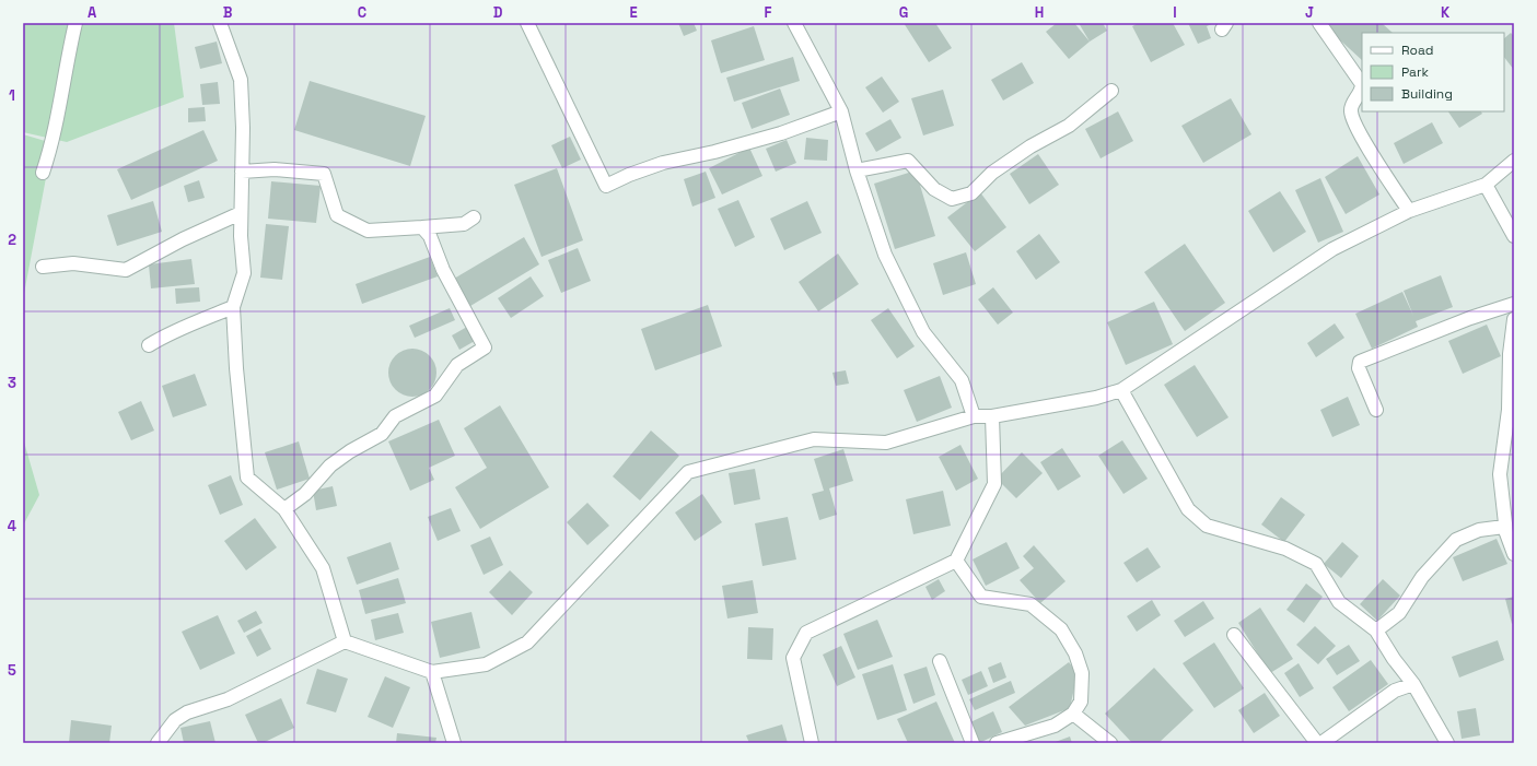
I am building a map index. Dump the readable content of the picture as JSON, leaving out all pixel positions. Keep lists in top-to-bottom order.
{
  "legend": ["Road", "Park", "Building"],
  "grid": {
    "columns": [
      "A",
      "B",
      "C",
      "D",
      "E",
      "F",
      "G",
      "H",
      "I",
      "J",
      "K"
    ],
    "rows": [
      "1",
      "2",
      "3",
      "4",
      "5"
    ]
  }
}
